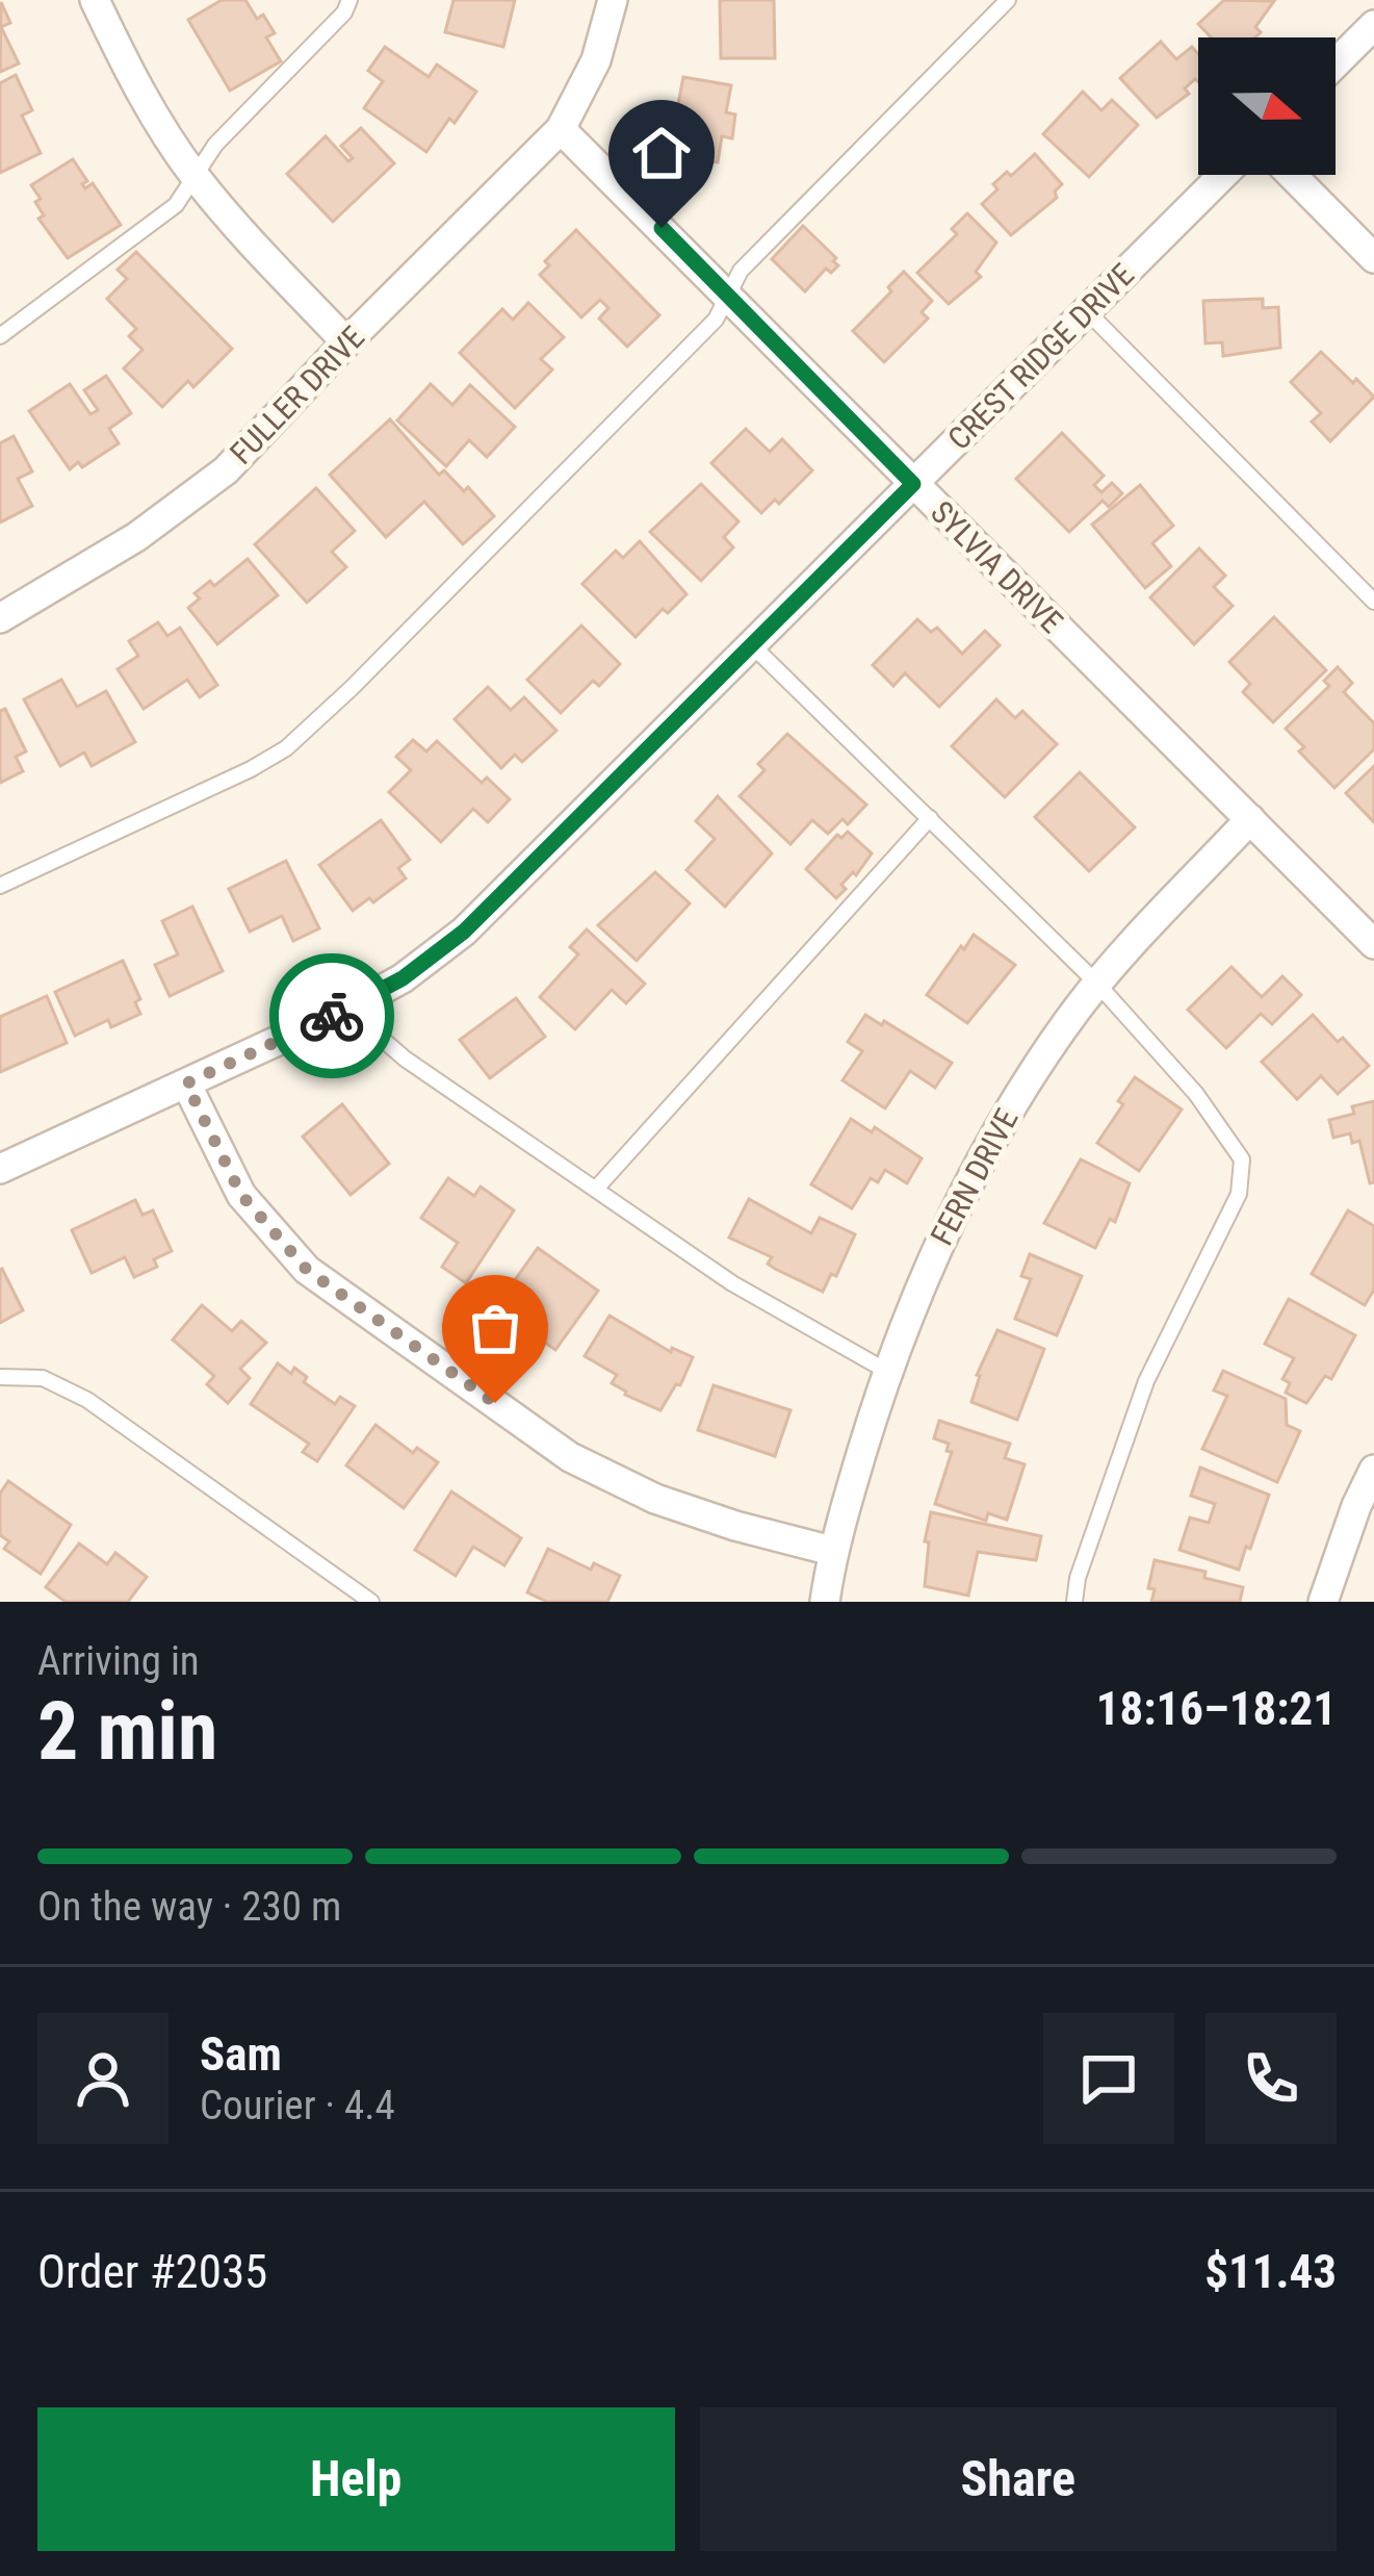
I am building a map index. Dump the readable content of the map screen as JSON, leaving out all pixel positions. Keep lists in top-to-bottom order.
{
  "streets": {
    "street": [
      "CREST RIDGE DRIVE",
      "FULLER DRIVE",
      "SYLVIA DRIVE",
      "FERN DRIVE"
    ]
  },
  "crossings": [
    ["CREST RIDGE DRIVE", "SYLVIA DRIVE"],
    ["FULLER DRIVE", "SYLVIA DRIVE"],
    ["SYLVIA DRIVE", "FERN DRIVE"]
  ],
  "north": "right",
  "page": {
    "heading": ["2 min", "Arriving in", "18:16–18:21"],
    "panel": [
      "Sam",
      "Courier · 4.4",
      "Order #2035",
      "$11.43"
    ],
    "bar": "On the way · 230 m",
    "buttons": ["Help", "Share"]
  }
}
